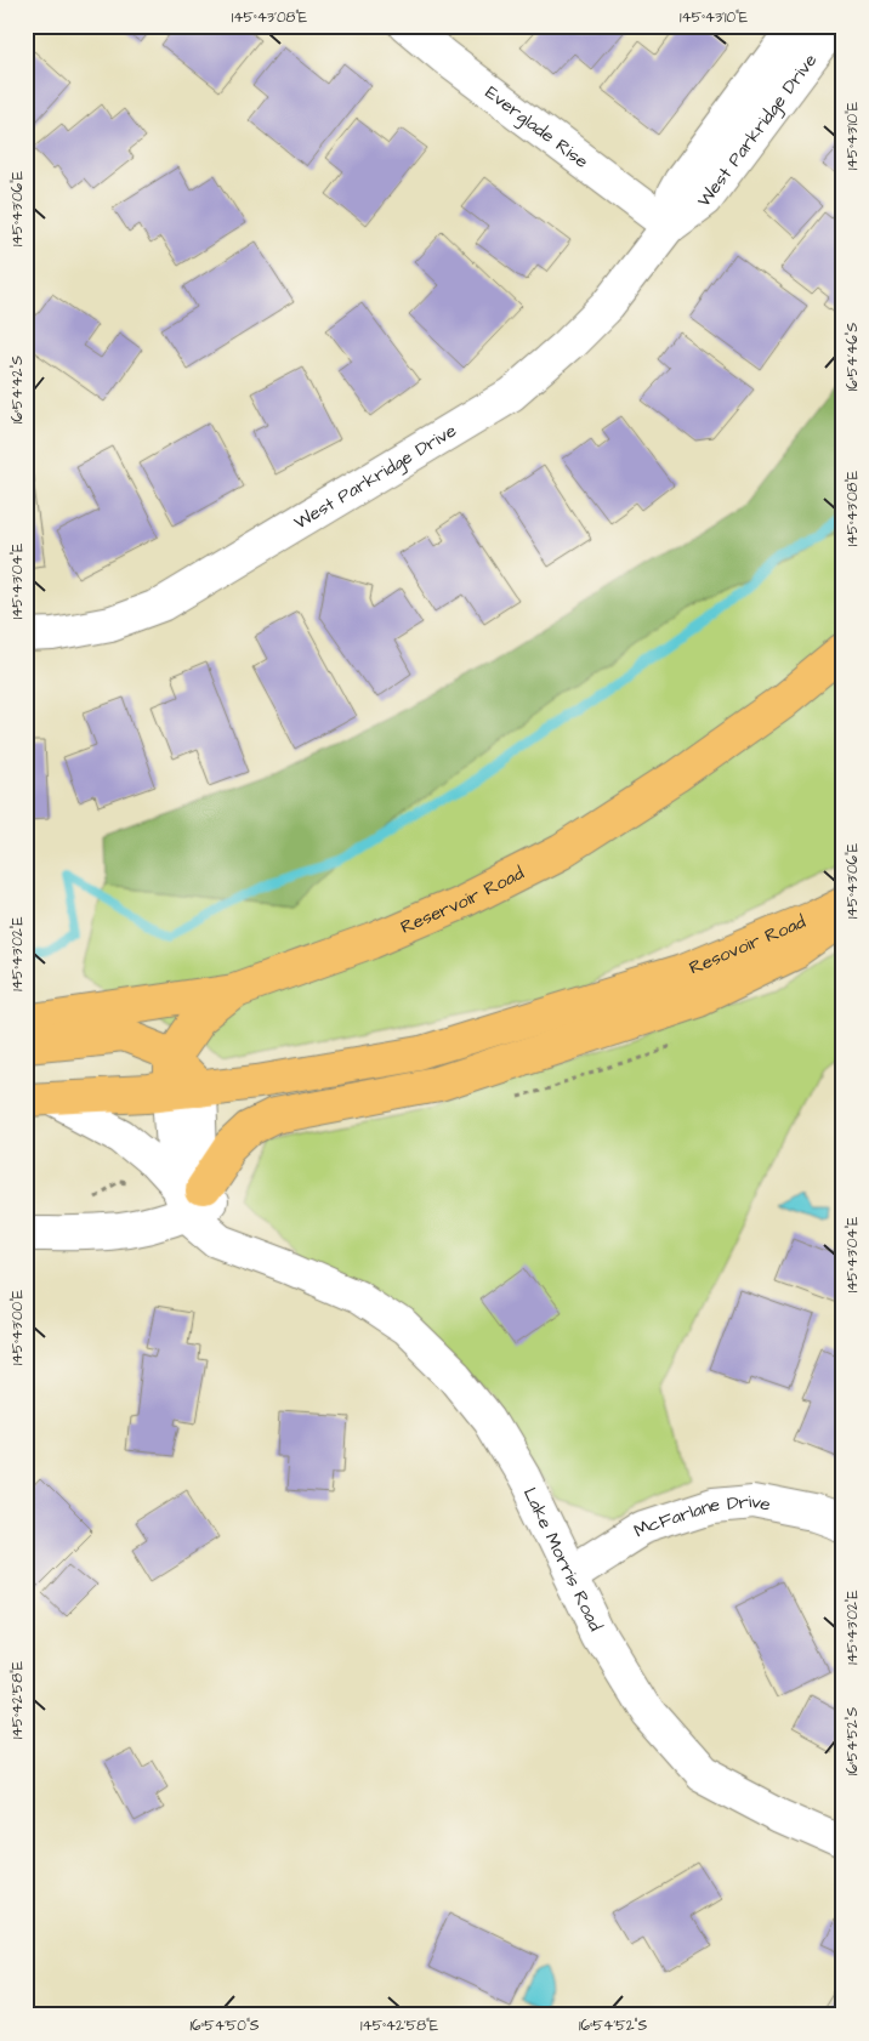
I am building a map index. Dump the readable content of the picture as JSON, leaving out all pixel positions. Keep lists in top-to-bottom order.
{
  "streets": {
    "main road": ["Reservoir Road", "Resovoir Road"],
    "street": [
      "Everglade Rise",
      "West Parkridge Drive",
      "McFarlane Drive",
      "Lake Morris Road"
    ]
  },
  "crossings": [
    ["Everglade Rise", "West Parkridge Drive"],
    ["McFarlane Drive", "Lake Morris Road"]
  ],
  "coordinates": [
    "145°43'08\"E",
    "145°43'10\"E",
    "145°43'06\"E",
    "16°54'46\"S",
    "16°54'42\"S",
    "145°43'04\"E",
    "145°43'02\"E",
    "145°43'00\"E",
    "145°42'58\"E",
    "16°54'52\"S",
    "16°54'50\"S"
  ]
}
